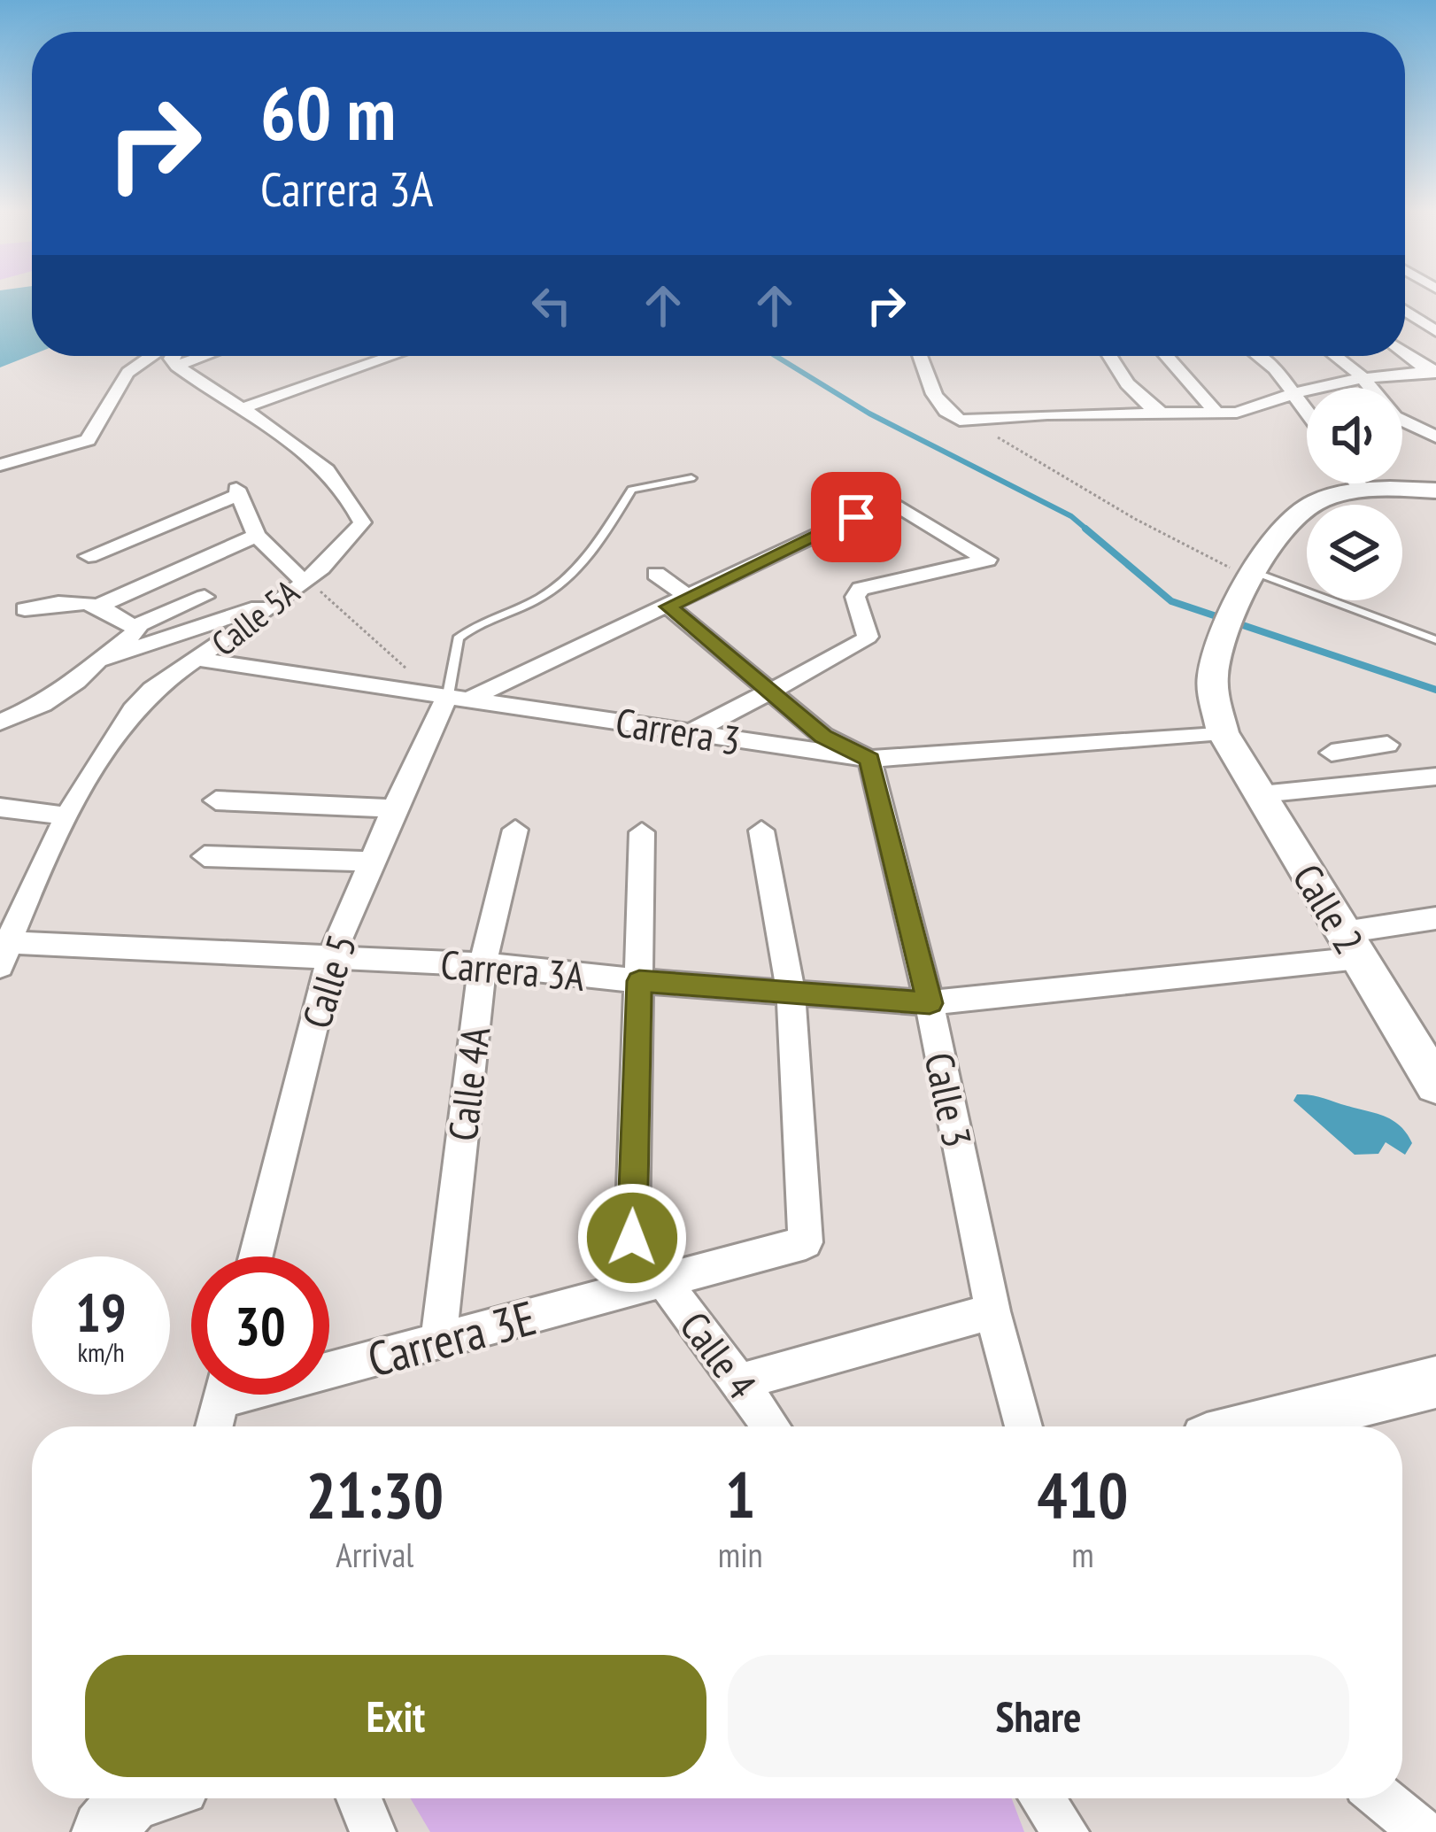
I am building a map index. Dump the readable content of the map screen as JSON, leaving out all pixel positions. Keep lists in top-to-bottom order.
{
  "streets": {
    "main road": ["Calle 2"],
    "street": [
      "Calle 5A",
      "Carrera 3",
      "Carrera 3A",
      "Calle 5",
      "Calle 4A",
      "Calle 3",
      "Carrera 3E",
      "Calle 4"
    ]
  },
  "crossings": [
    ["Calle 5A", "Carrera 3"],
    ["Calle 5A", "Carrera 3A"],
    ["Carrera 3", "Calle 2"],
    ["Carrera 3", "Calle 5"],
    ["Carrera 3", "Calle 3"],
    ["Calle 2", "Carrera 3A"],
    ["Carrera 3A", "Calle 5"],
    ["Carrera 3A", "Calle 4A"],
    ["Carrera 3A", "Calle 3"],
    ["Carrera 3A", "Carrera 3E"],
    ["Carrera 3A", "Calle 4"],
    ["Calle 4A", "Carrera 3E"],
    ["Carrera 3E", "Calle 4"]
  ],
  "page": {
    "turn": ["60 m", "Carrera 3A"],
    "speed": "19 km/h",
    "limit": "30",
    "eta": [
      "21:30",
      "Arrival",
      "1",
      "min",
      "410",
      "m"
    ],
    "buttons": ["Exit", "Share"]
  }
}
